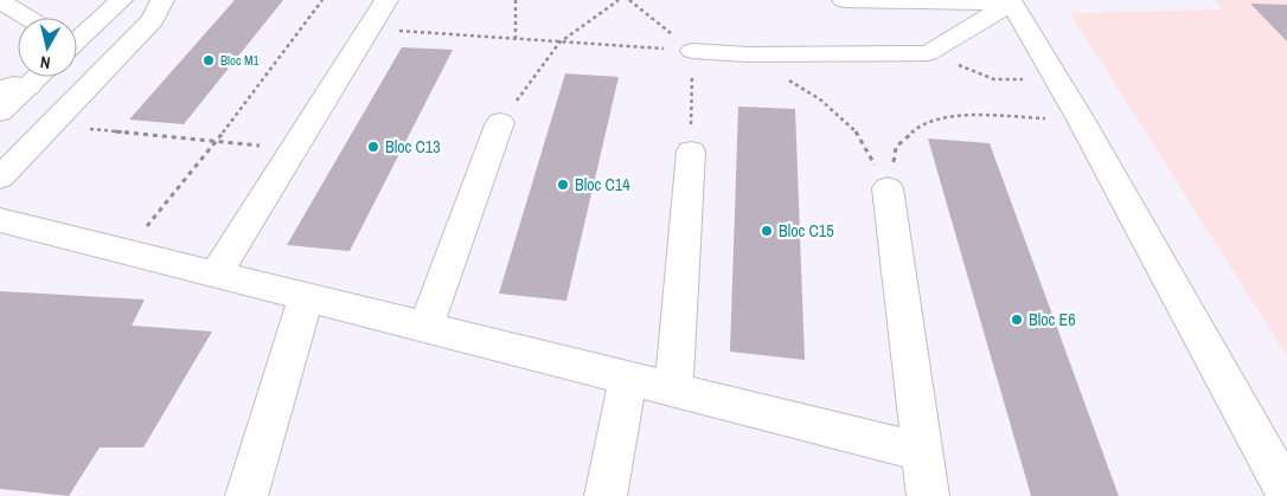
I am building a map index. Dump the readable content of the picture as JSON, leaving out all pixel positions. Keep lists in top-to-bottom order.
{
  "places": [
    "Bloc M1",
    "Bloc C13",
    "Bloc C14",
    "Bloc C15",
    "Bloc E6"
  ],
  "north": "bottom"
}
